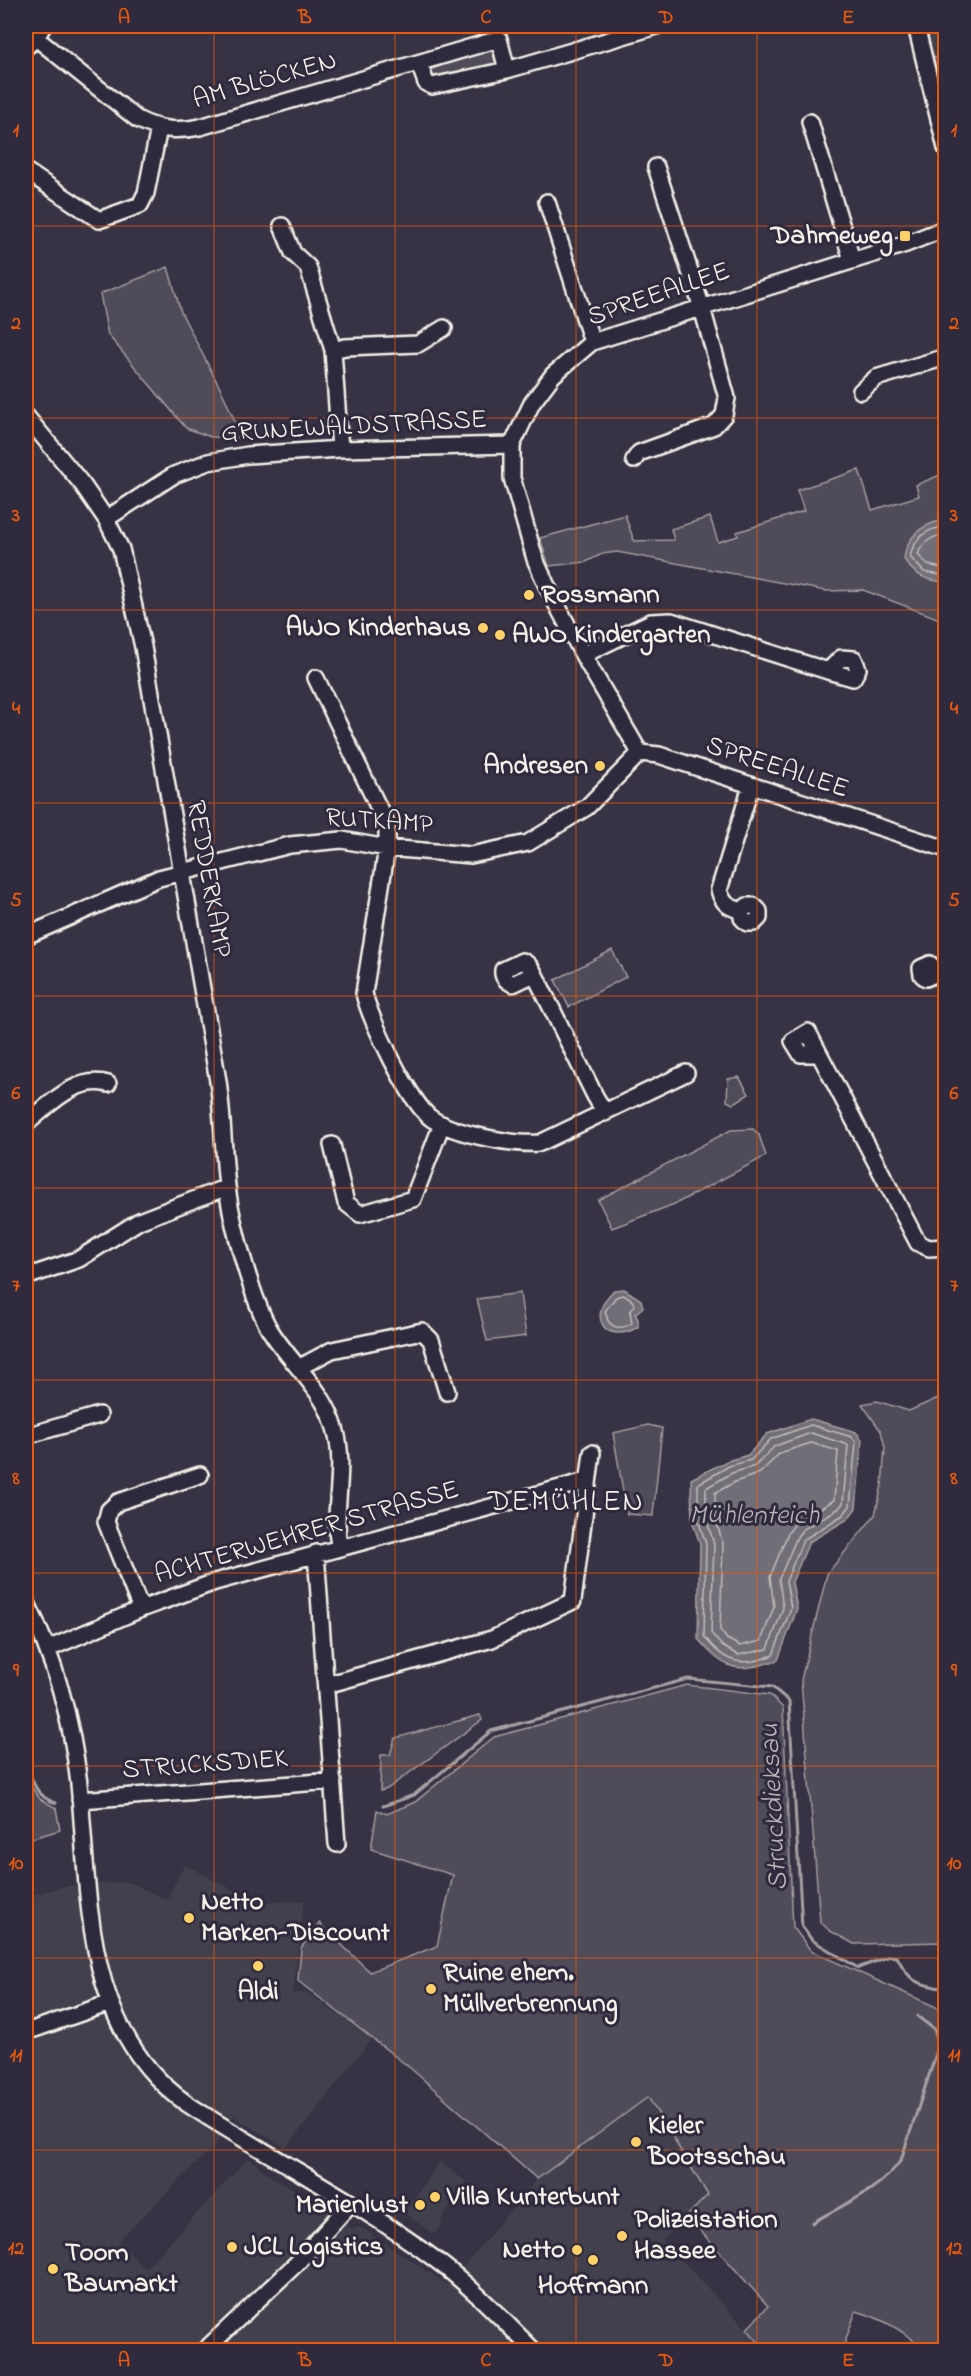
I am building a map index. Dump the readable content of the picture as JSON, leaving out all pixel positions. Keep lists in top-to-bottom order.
{
  "streets": {
    "street": [
      "AM BLÖCKEN",
      "SPREEALLEE",
      "GRUNEWALDSTRASSE",
      "RUTKAMP",
      "REDDERKAMP",
      "ACHTERWEHRER STRASSE",
      "STRUCKSDIEK"
    ]
  },
  "crossings": [
    ["SPREEALLEE", "GRUNEWALDSTRASSE"],
    ["SPREEALLEE", "RUTKAMP"],
    ["GRUNEWALDSTRASSE", "REDDERKAMP"],
    ["RUTKAMP", "REDDERKAMP"],
    ["REDDERKAMP", "ACHTERWEHRER STRASSE"]
  ],
  "districts": ["DEMÜHLEN"],
  "water": ["Mühlenteich", "Struckdieksau"],
  "places": {
    "transit": ["Dahmeweg"],
    "other": [
      "Rossmann",
      "AWO Kinderhaus",
      "AWO Kindergarten",
      "Andresen",
      "Netto Marken-Discount",
      "Aldi",
      "Ruine ehem. Müllverbrennung",
      "Kieler Bootsschau",
      "Villa Kunterbunt",
      "Marienlust",
      "Polizeistation Hassee",
      "JCL Logistics",
      "Netto",
      "Hoffmann",
      "Toom Baumarkt"
    ]
  },
  "grid": {
    "columns": [
      "A",
      "B",
      "C",
      "D",
      "E"
    ],
    "rows": [
      "1",
      "2",
      "3",
      "4",
      "5",
      "6",
      "7",
      "8",
      "9",
      "10",
      "11",
      "12"
    ]
  }
}
